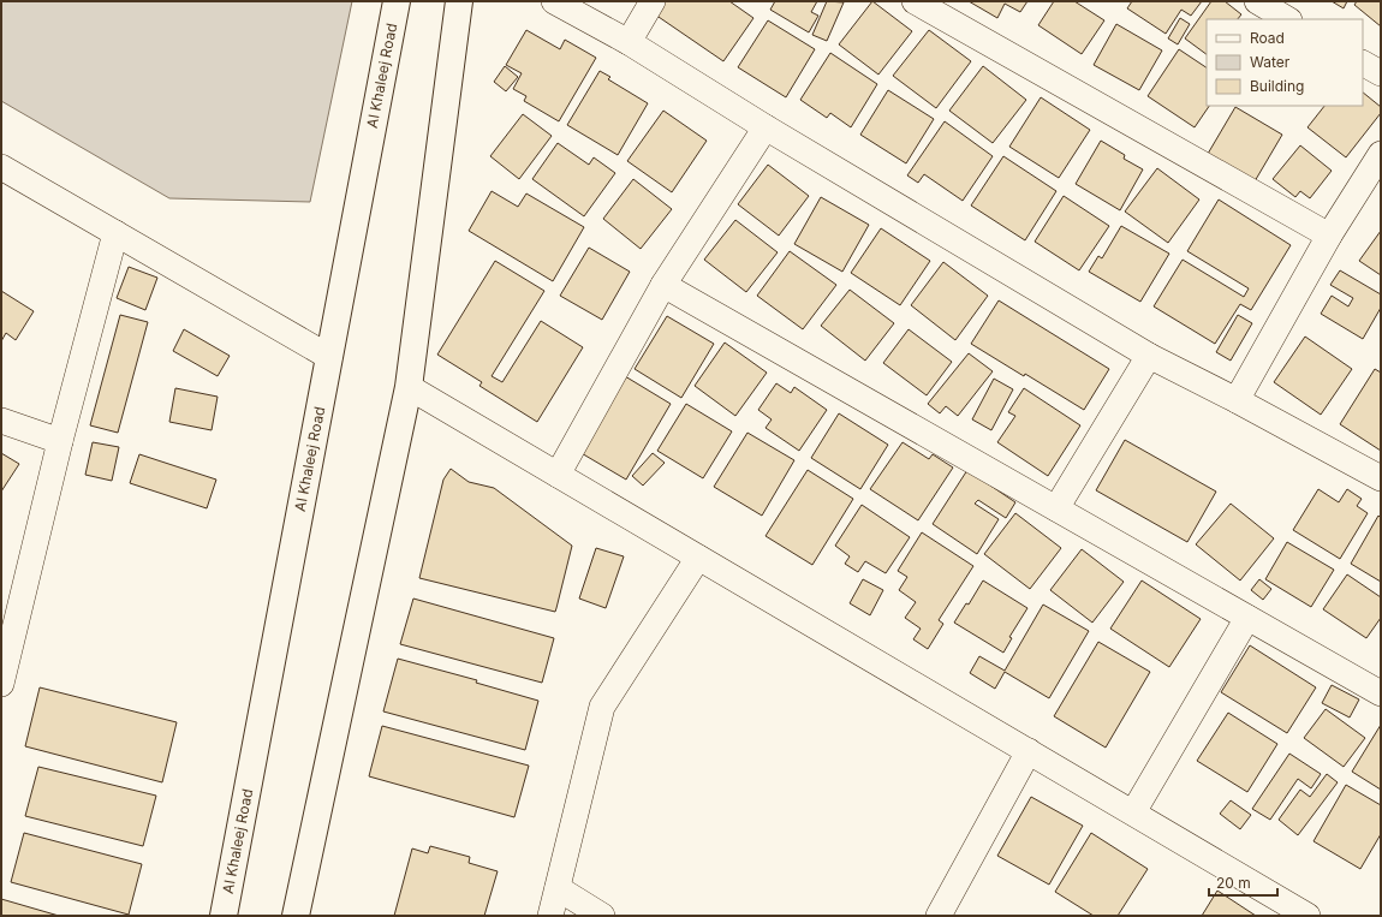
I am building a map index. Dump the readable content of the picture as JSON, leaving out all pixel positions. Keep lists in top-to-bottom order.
{
  "streets": {
    "main road": ["Al Khaleej Road"]
  },
  "legend": ["Road", "Water", "Building"],
  "scale_bar": "20 m"
}
